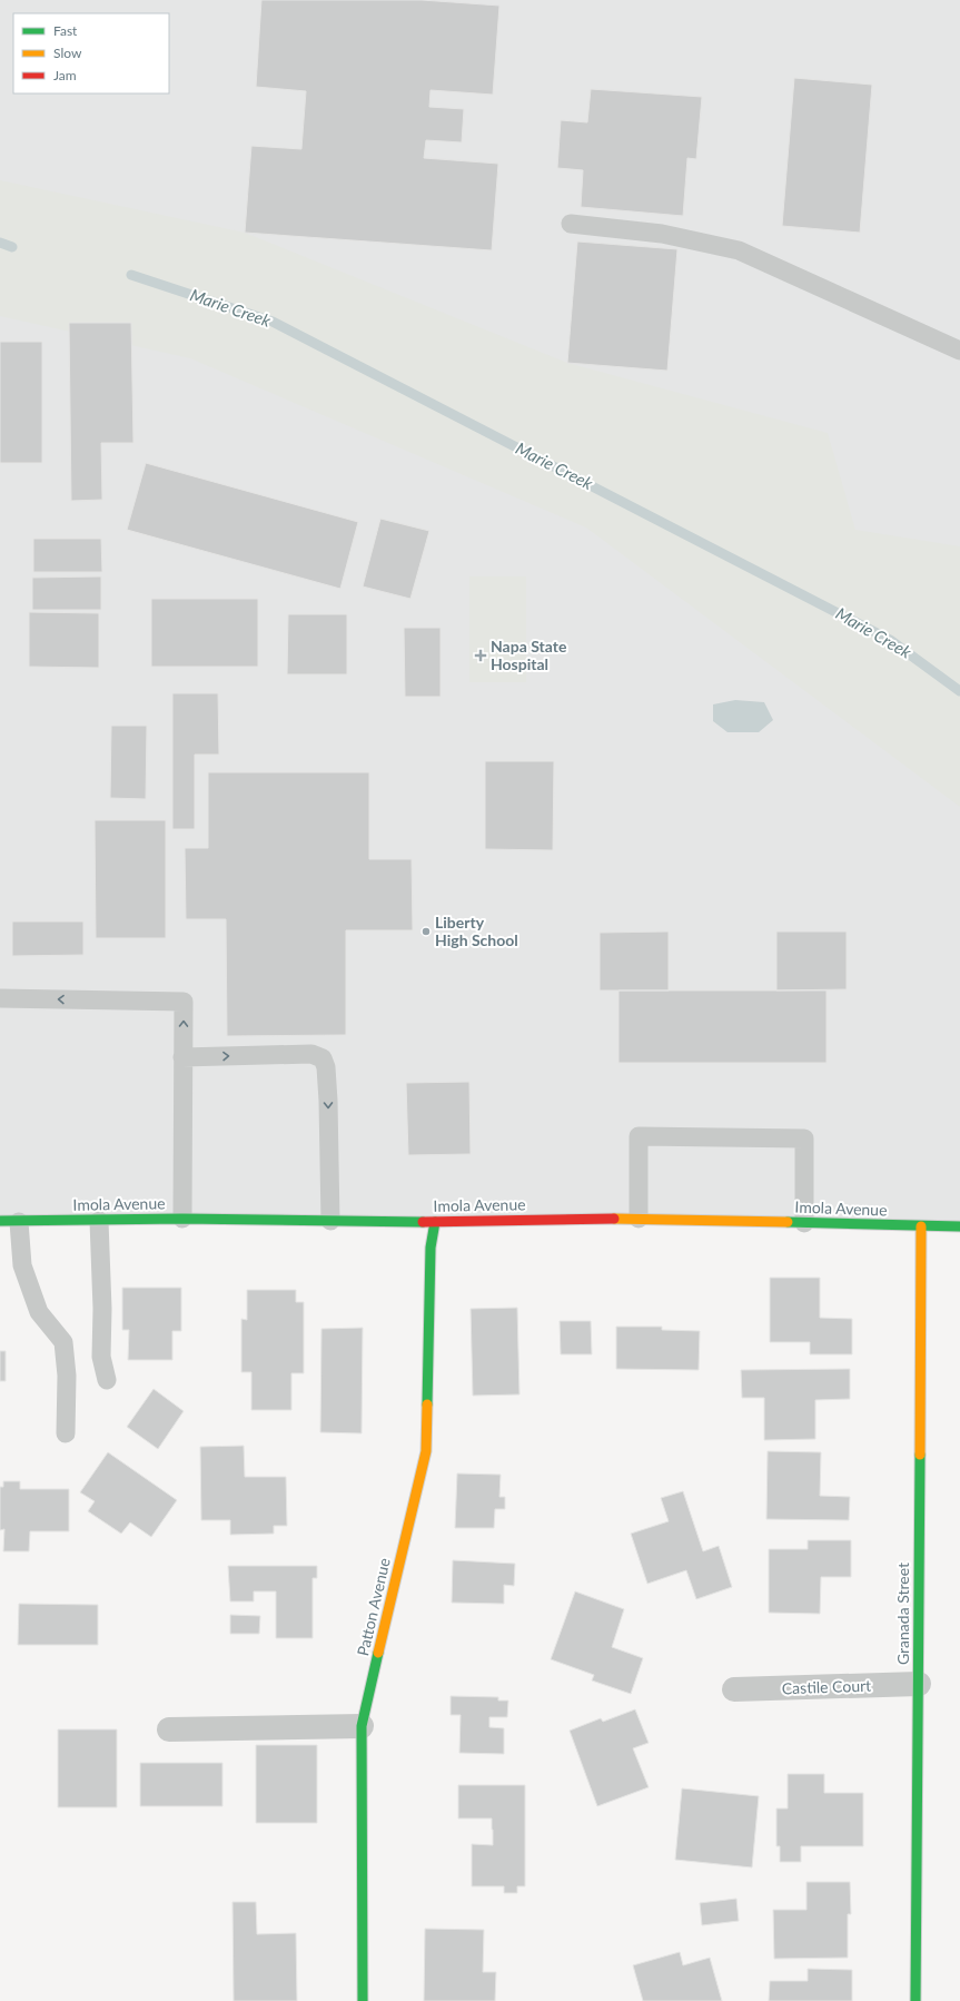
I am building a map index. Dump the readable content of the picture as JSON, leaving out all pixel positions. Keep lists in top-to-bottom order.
{
  "streets": {
    "street": [
      "Imola Avenue",
      "Patton Avenue",
      "Granada Street",
      "Castile Court"
    ]
  },
  "crossings": [
    ["Imola Avenue", "Patton Avenue"],
    ["Imola Avenue", "Granada Street"],
    ["Granada Street", "Castile Court"]
  ],
  "water": ["Marie Creek"],
  "places": {
    "health": ["Napa State Hospital"],
    "other": ["Liberty High School"]
  },
  "legend": ["Fast", "Slow", "Jam"]
}
